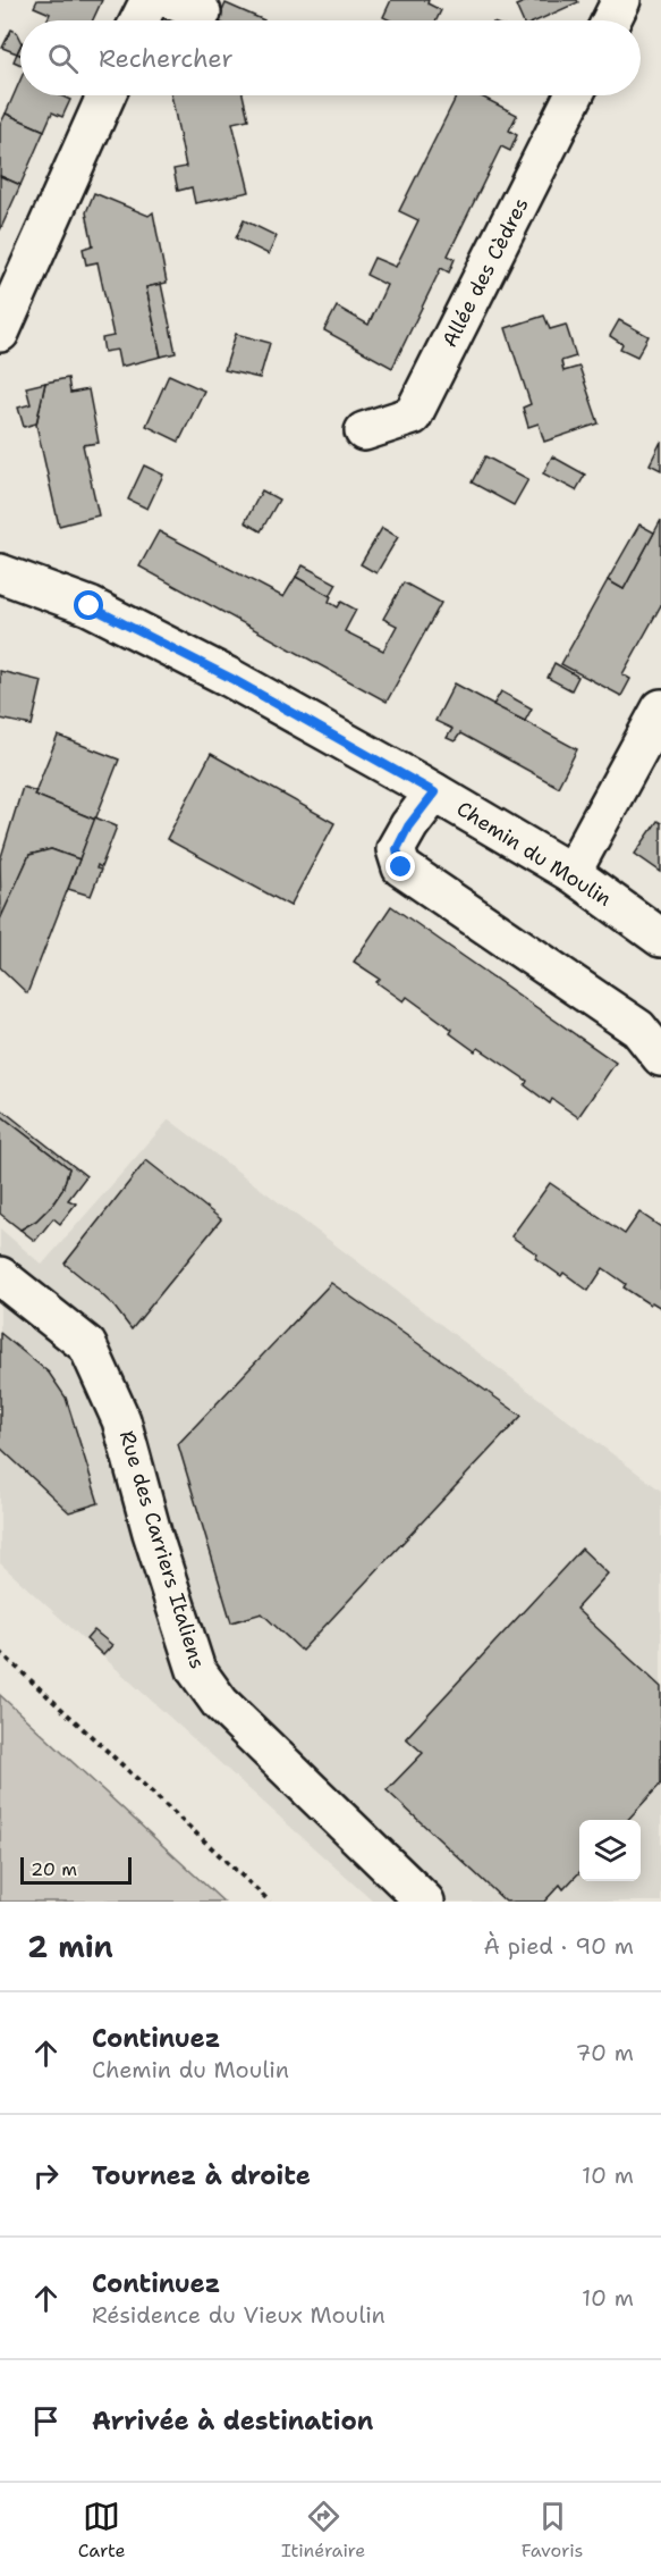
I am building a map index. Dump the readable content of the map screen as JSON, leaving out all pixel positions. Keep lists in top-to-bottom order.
{
  "streets": {
    "street": ["Allée des Cèdres", "Chemin du Moulin", "Rue des Carriers Italiens"]
  },
  "scale_bar": "20 m",
  "page": {
    "search": "Rechercher",
    "scale": "20 m",
    "heading": ["2 min", "À pied · 90 m"],
    "list": [
      ["Continuez", "Chemin du Moulin", "70 m"],
      ["Tournez à droite", "10 m"],
      ["Continuez", "Résidence du Vieux Moulin", "10 m"],
      "Arrivée à destination"
    ],
    "nav": ["Carte", "Itinéraire", "Favoris"]
  }
}
